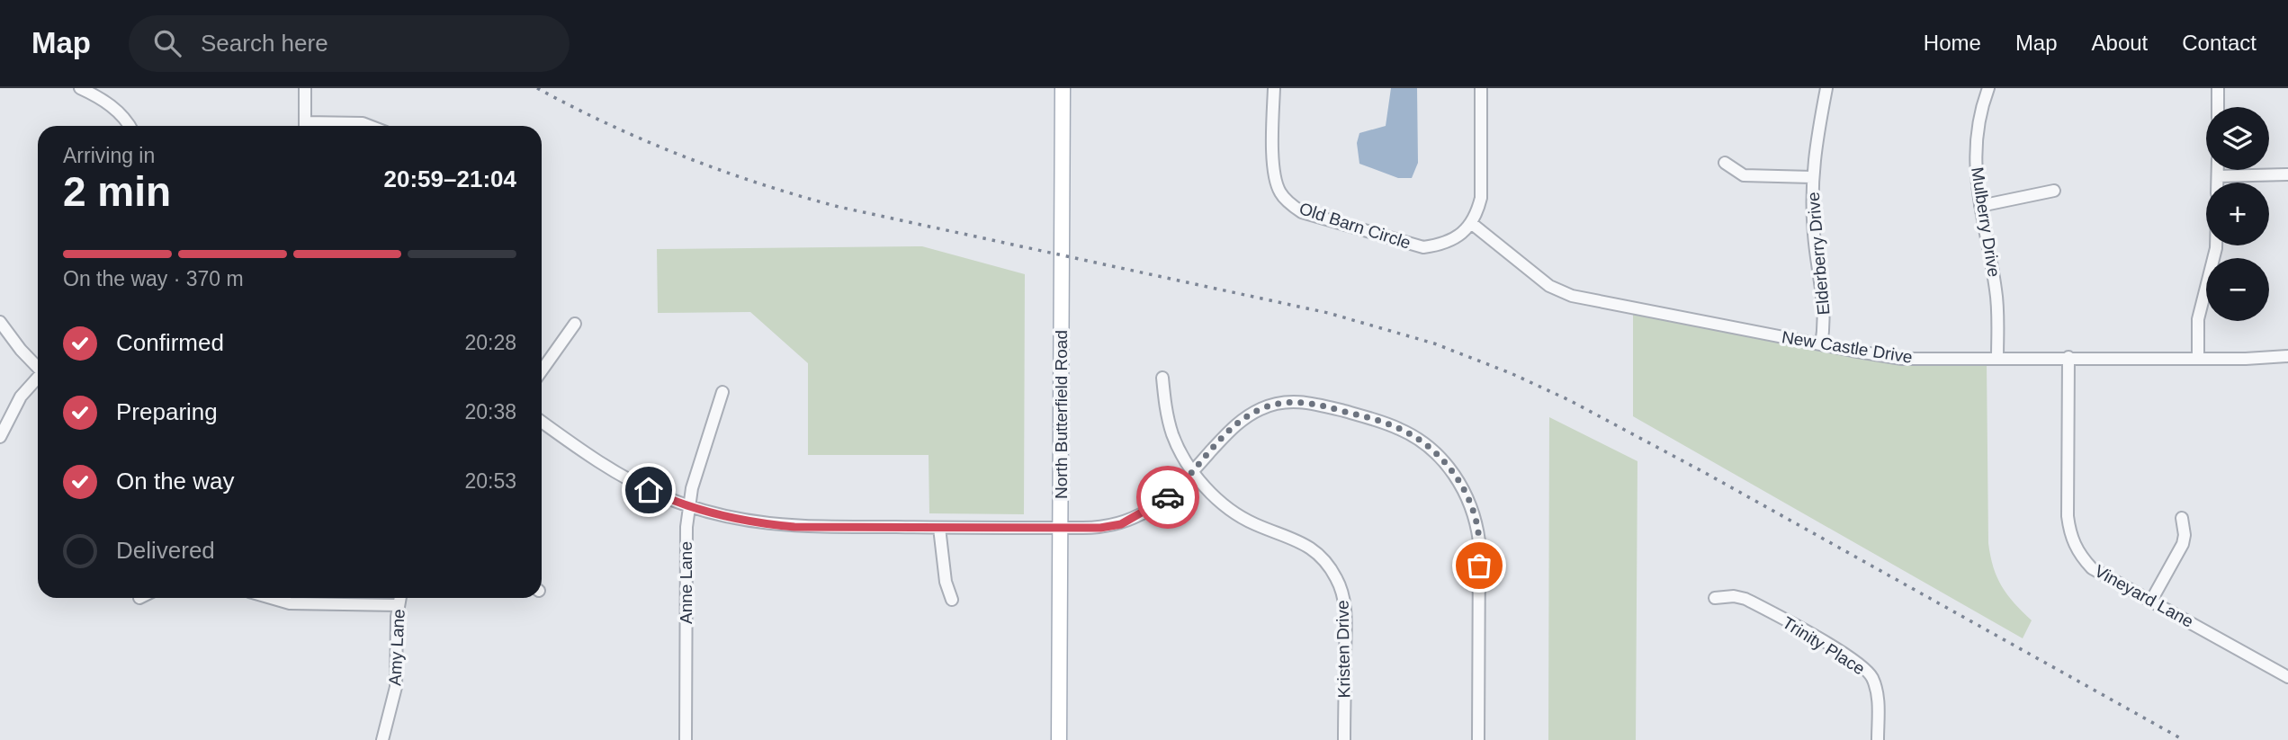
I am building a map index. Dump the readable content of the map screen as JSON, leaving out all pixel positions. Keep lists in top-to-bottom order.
{
  "streets": {
    "main road": ["North Butterfield Road"],
    "street": [
      "Mulberry Drive",
      "Old Barn Circle",
      "Elderberry Drive",
      "New Castle Drive",
      "Anne Lane",
      "Vineyard Lane",
      "Trinity Place",
      "Amy Lane",
      "Kristen Drive"
    ]
  },
  "crossings": [
    ["Mulberry Drive", "New Castle Drive"],
    ["Old Barn Circle", "New Castle Drive"],
    ["Elderberry Drive", "New Castle Drive"],
    ["New Castle Drive", "Vineyard Lane"]
  ],
  "page": {
    "header": "Map",
    "search": "Search here",
    "nav": [
      "Home",
      "Map",
      "About",
      "Contact"
    ],
    "map_buttons": ["+", "−"],
    "heading": ["2 min", "Arriving in", "20:59–21:04"],
    "bar": "On the way · 370 m",
    "list": [
      ["Confirmed", "20:28"],
      ["Preparing", "20:38"],
      ["On the way", "20:53"],
      "Delivered"
    ]
  }
}
